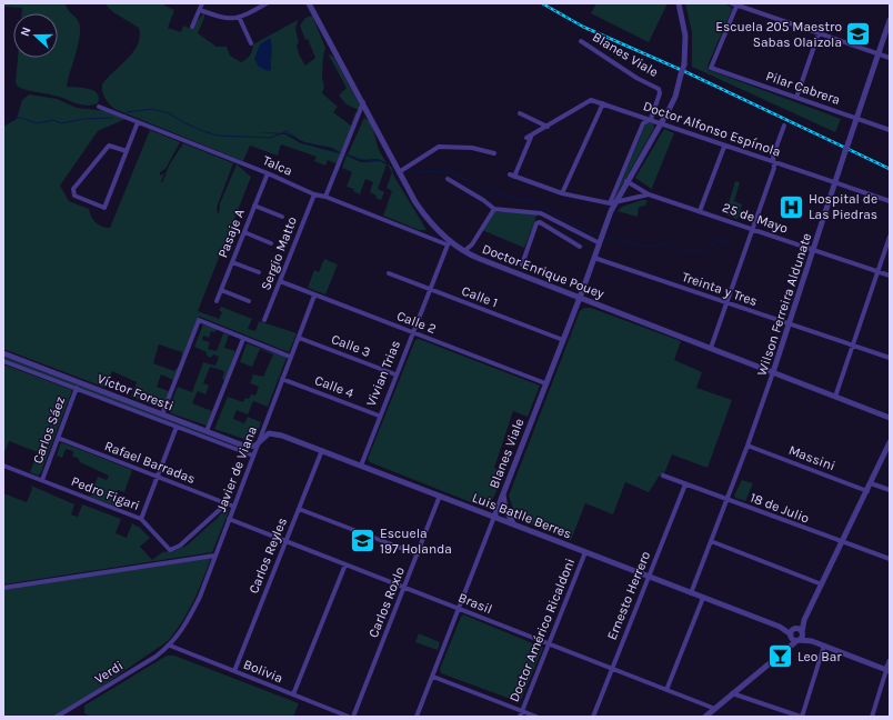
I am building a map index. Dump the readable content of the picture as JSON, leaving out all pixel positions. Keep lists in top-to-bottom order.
{
  "streets": {
    "street": [
      "Blanes Viale",
      "Pilar Cabrera",
      "Doctor Alfonso Espínola",
      "Talca",
      "25 de Mayo",
      "Pasaje A",
      "Sergio Matto",
      "Doctor Enrique Pouey",
      "Treinta y Tres",
      "Calle 1",
      "Wilson Ferreira Aldunate",
      "Calle 2",
      "Calle 3",
      "Vivian Trias",
      "Calle 4",
      "Víctor Foresti",
      "Carlos Sáez",
      "Massini",
      "Rafael Barradas",
      "Javier de Viana",
      "Pedro Figari",
      "18 de Julio",
      "Luis Batlle Berres",
      "Carlos Reyles",
      "Ernesto Herrero",
      "Carlos Roxlo",
      "Brasil",
      "Doctor Américo Ricaldoni",
      "Bolivia",
      "Verdi"
    ]
  },
  "crossings": [
    ["Blanes Viale", "Doctor Alfonso Espínola"],
    ["Blanes Viale", "25 de Mayo"],
    ["Blanes Viale", "Doctor Enrique Pouey"],
    ["Blanes Viale", "Treinta y Tres"],
    ["Blanes Viale", "Calle 1"],
    ["Blanes Viale", "Calle 2"],
    ["Blanes Viale", "Luis Batlle Berres"],
    ["Blanes Viale", "Brasil"],
    ["Pilar Cabrera", "Wilson Ferreira Aldunate"],
    ["Doctor Alfonso Espínola", "Wilson Ferreira Aldunate"],
    ["Talca", "Pasaje A"],
    ["Talca", "Sergio Matto"],
    ["Talca", "Doctor Enrique Pouey"],
    ["Talca", "Vivian Trias"],
    ["25 de Mayo", "Wilson Ferreira Aldunate"],
    ["Sergio Matto", "Calle 2"],
    ["Doctor Enrique Pouey", "Wilson Ferreira Aldunate"],
    ["Doctor Enrique Pouey", "Vivian Trias"],
    ["Treinta y Tres", "Wilson Ferreira Aldunate"],
    ["Calle 1", "Vivian Trias"],
    ["Wilson Ferreira Aldunate", "Massini"],
    ["Wilson Ferreira Aldunate", "18 de Julio"],
    ["Wilson Ferreira Aldunate", "Luis Batlle Berres"],
    ["Calle 2", "Vivian Trias"],
    ["Calle 2", "Javier de Viana"],
    ["Calle 3", "Vivian Trias"],
    ["Calle 3", "Javier de Viana"],
    ["Vivian Trias", "Calle 4"],
    ["Vivian Trias", "Luis Batlle Berres"],
    ["Calle 4", "Javier de Viana"],
    ["Víctor Foresti", "Carlos Sáez"],
    ["Víctor Foresti", "Javier de Viana"],
    ["Víctor Foresti", "Luis Batlle Berres"],
    ["Carlos Sáez", "Rafael Barradas"],
    ["Carlos Sáez", "Pedro Figari"],
    ["Rafael Barradas", "Javier de Viana"],
    ["Rafael Barradas", "Pedro Figari"],
    ["Javier de Viana", "Luis Batlle Berres"],
    ["Javier de Viana", "Brasil"],
    ["Javier de Viana", "Bolivia"],
    ["Javier de Viana", "Verdi"],
    ["18 de Julio", "Ernesto Herrero"],
    ["Luis Batlle Berres", "Carlos Reyles"],
    ["Luis Batlle Berres", "Ernesto Herrero"],
    ["Luis Batlle Berres", "Carlos Roxlo"],
    ["Luis Batlle Berres", "Doctor Américo Ricaldoni"],
    ["Carlos Reyles", "Brasil"],
    ["Carlos Reyles", "Bolivia"],
    ["Ernesto Herrero", "Brasil"],
    ["Carlos Roxlo", "Brasil"],
    ["Brasil", "Doctor Américo Ricaldoni"],
    ["Bolivia", "Verdi"]
  ],
  "places": {
    "school or university": ["Escuela 205 Maestro Sabas Olaizola", "Escuela 197 Holanda"],
    "hospital": ["Hospital de Las Piedras"],
    "bar": ["Leo Bar"]
  },
  "north": "left"
}
